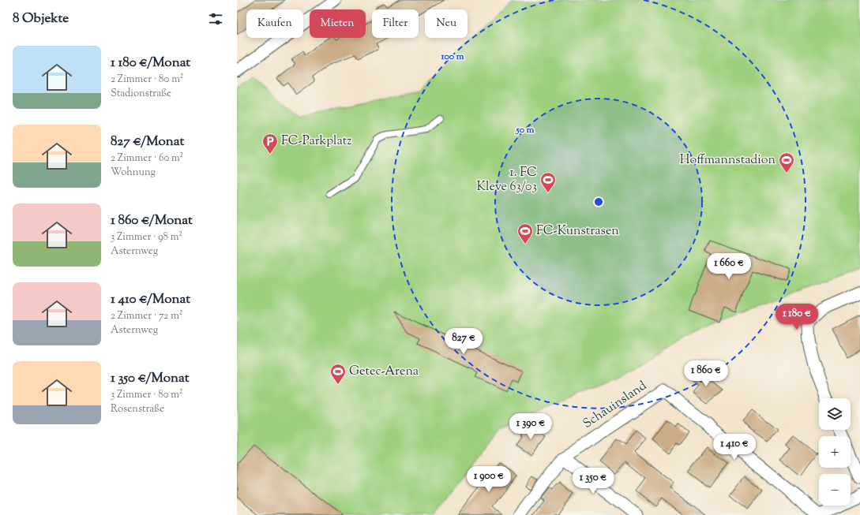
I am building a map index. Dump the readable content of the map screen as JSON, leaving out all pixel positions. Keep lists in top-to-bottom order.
{
  "streets": {
    "street": ["Schauinsland"]
  },
  "places": {
    "parking": ["FC-Parkplatz"],
    "sports": [
      "Hoffmannstadion",
      "1. FC Kleve 63/03",
      "FC-Kunstrasen",
      "Getec-Arena"
    ]
  },
  "page": {
    "heading": "8 Objekte",
    "chip": [
      "Kaufen",
      "Mieten",
      "Filter",
      "Neu"
    ],
    "list": [
      {
        "name": "1 180 €/Monat",
        "note": "2 Zimmer · 80 m² · Stadionstraße"
      },
      {
        "name": "827 €/Monat",
        "note": "2 Zimmer · 60 m² · Wohnung"
      },
      {
        "name": "1 860 €/Monat",
        "note": "3 Zimmer · 98 m² · Asternweg"
      },
      {
        "name": "1 410 €/Monat",
        "note": "2 Zimmer · 72 m² · Asternweg"
      },
      {
        "name": "1 350 €/Monat",
        "note": "3 Zimmer · 80 m² · Rosenstraße"
      }
    ],
    "price": [
      "1 660 €",
      "1 180 €",
      "827 €",
      "1 860 €",
      "1 390 €",
      "1 410 €",
      "1 900 €",
      "1 350 €"
    ],
    "map_buttons": ["+", "−"]
  },
  "rings": ["100 m", "50 m"]
}
